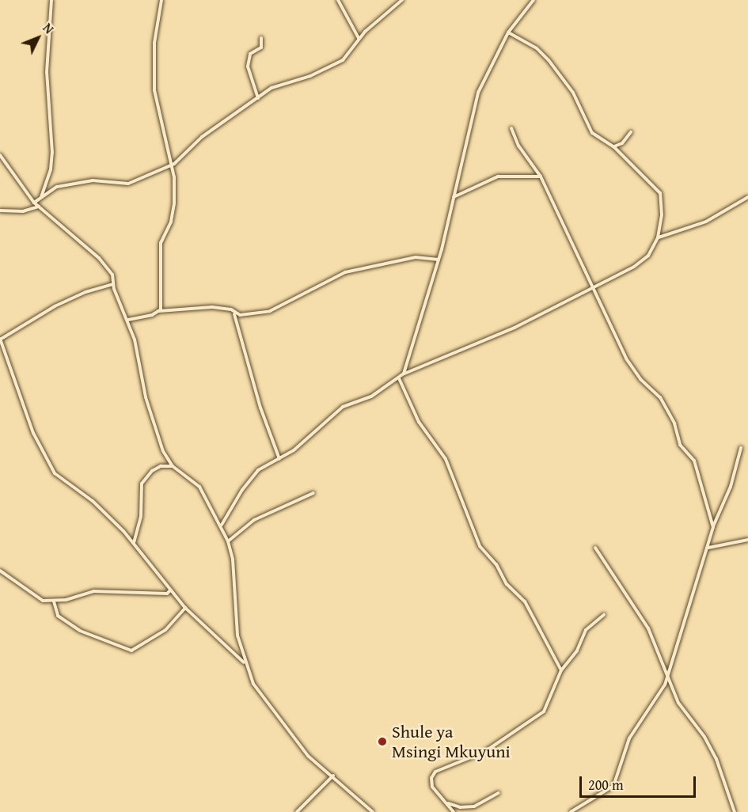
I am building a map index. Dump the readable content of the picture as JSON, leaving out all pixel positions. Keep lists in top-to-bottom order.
{
  "places": ["Shule ya Msingi Mkuyuni"],
  "scale_bar": "200 m",
  "north": "top right"
}
